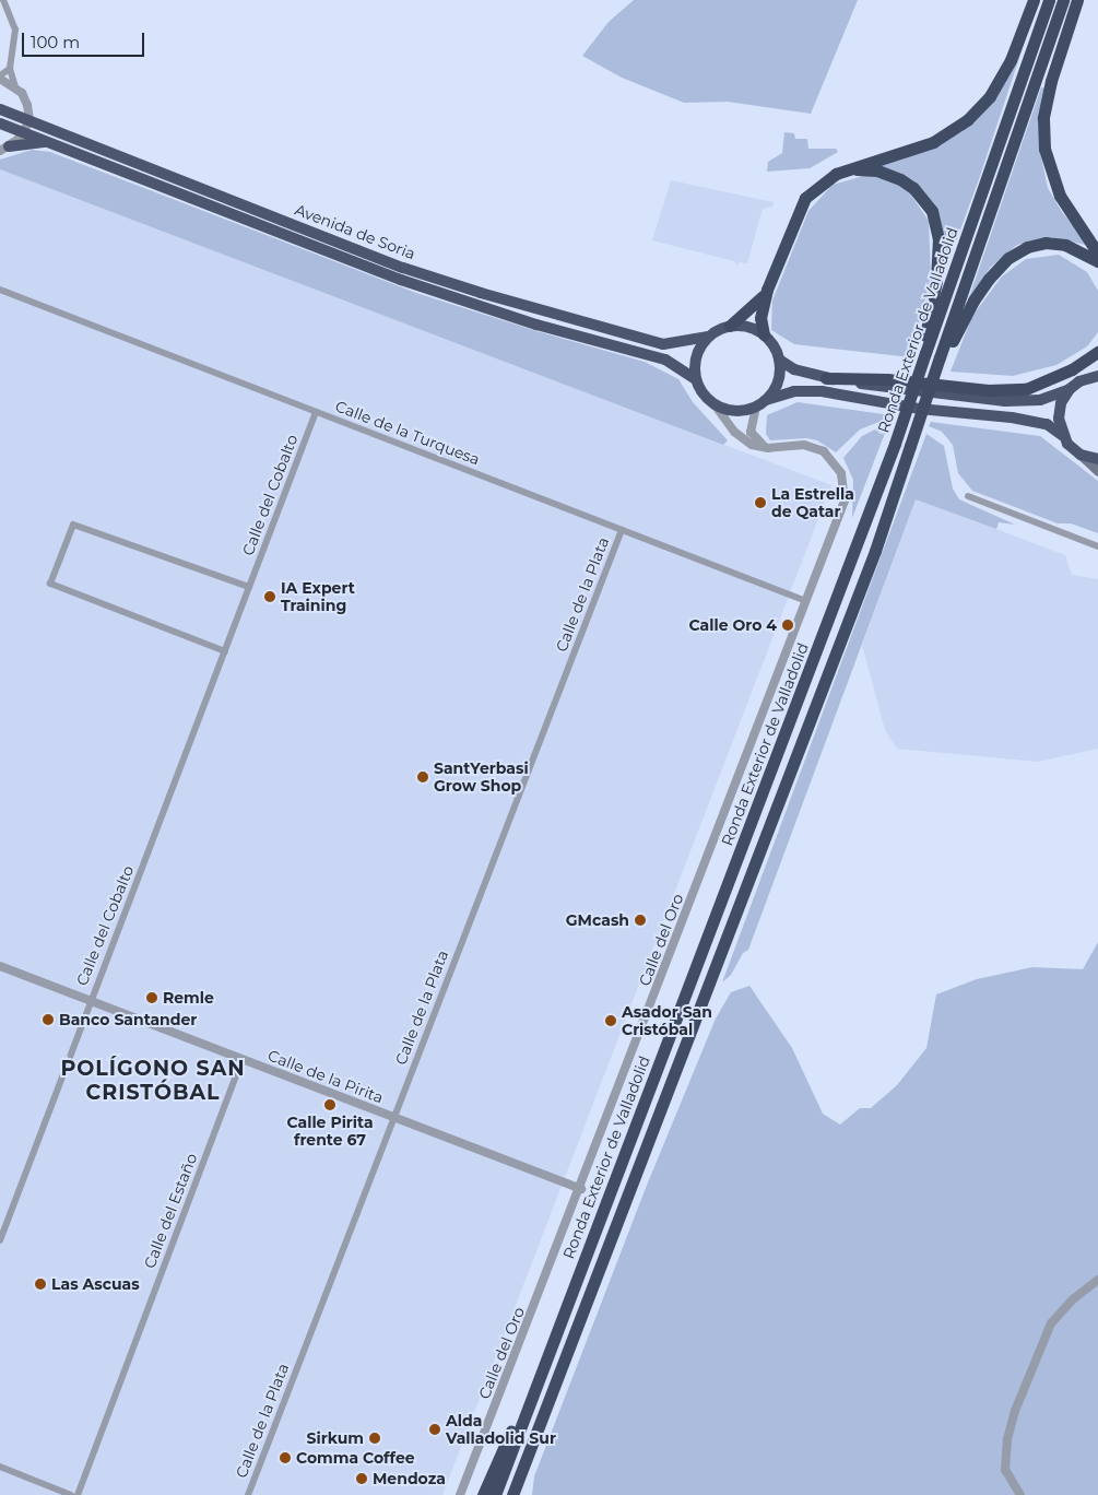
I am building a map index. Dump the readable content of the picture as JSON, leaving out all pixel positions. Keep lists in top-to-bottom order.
{
  "streets": {
    "highway": ["Avenida de Soria", "Ronda Exterior de Valladolid"],
    "street": [
      "Calle de la Turquesa",
      "Calle del Cobalto",
      "Calle de la Plata",
      "Calle del Oro",
      "Calle de la Pirita",
      "Calle del Estaño"
    ]
  },
  "crossings": [
    ["Avenida de Soria", "Calle del Oro"],
    ["Calle de la Turquesa", "Calle del Cobalto"],
    ["Calle de la Turquesa", "Calle de la Plata"],
    ["Calle de la Turquesa", "Calle del Oro"],
    ["Calle del Cobalto", "Calle de la Pirita"],
    ["Calle de la Plata", "Calle de la Pirita"],
    ["Calle del Oro", "Calle de la Pirita"],
    ["Calle de la Pirita", "Calle del Estaño"]
  ],
  "districts": ["POLÍGONO SAN CRISTÓBAL"],
  "places": [
    "La Estrella de Qatar",
    "IA Expert Training",
    "Calle Oro 4",
    "SantYerbasi Grow Shop",
    "GMcash",
    "Remle",
    "Banco Santander",
    "Asador San Cristóbal",
    "Calle Pirita frente 67",
    "Las Ascuas",
    "Alda Valladolid Sur",
    "Sirkum",
    "Comma Coffee",
    "Mendoza"
  ],
  "scale_bar": "100 m"
}
